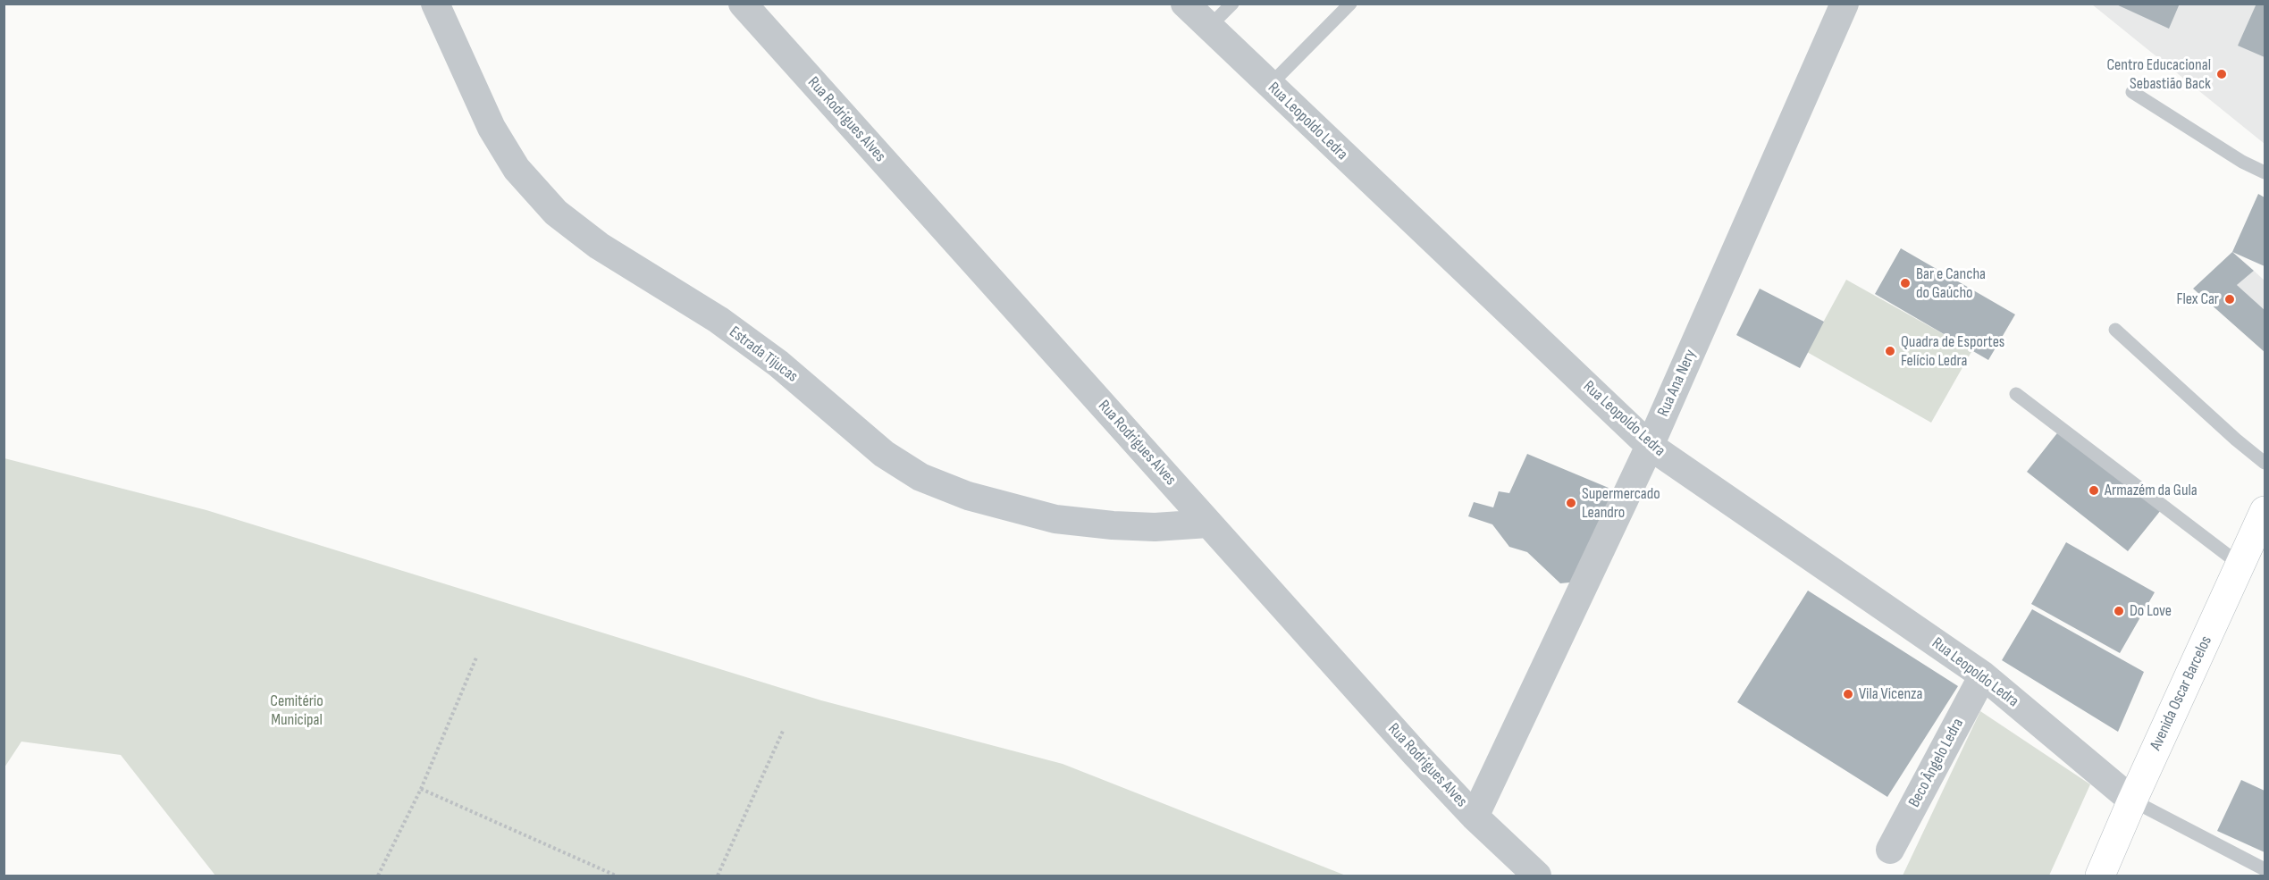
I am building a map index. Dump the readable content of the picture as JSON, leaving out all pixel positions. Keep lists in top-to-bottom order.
{
  "streets": {
    "main road": ["Avenida Oscar Barcelos"],
    "street": [
      "Rua Rodrigues Alves",
      "Rua Leopoldo Ledra",
      "Estrada Tijucas",
      "Rua Ana Nery",
      "Beco Ângelo Ledra"
    ]
  },
  "crossings": [
    ["Rua Rodrigues Alves", "Estrada Tijucas"],
    ["Rua Rodrigues Alves", "Rua Ana Nery"],
    ["Rua Leopoldo Ledra", "Rua Ana Nery"],
    ["Rua Leopoldo Ledra", "Avenida Oscar Barcelos"],
    ["Rua Leopoldo Ledra", "Beco Ângelo Ledra"]
  ],
  "parks": ["Cemitério Municipal"],
  "places": [
    "Centro Educacional Sebastião Back",
    "Bar e Cancha do Gaúcho",
    "Flex Car",
    "Quadra de Esportes Felício Ledra",
    "Armazém da Gula",
    "Supermercado Leandro",
    "Do Love",
    "Vila Vicenza"
  ]
}
